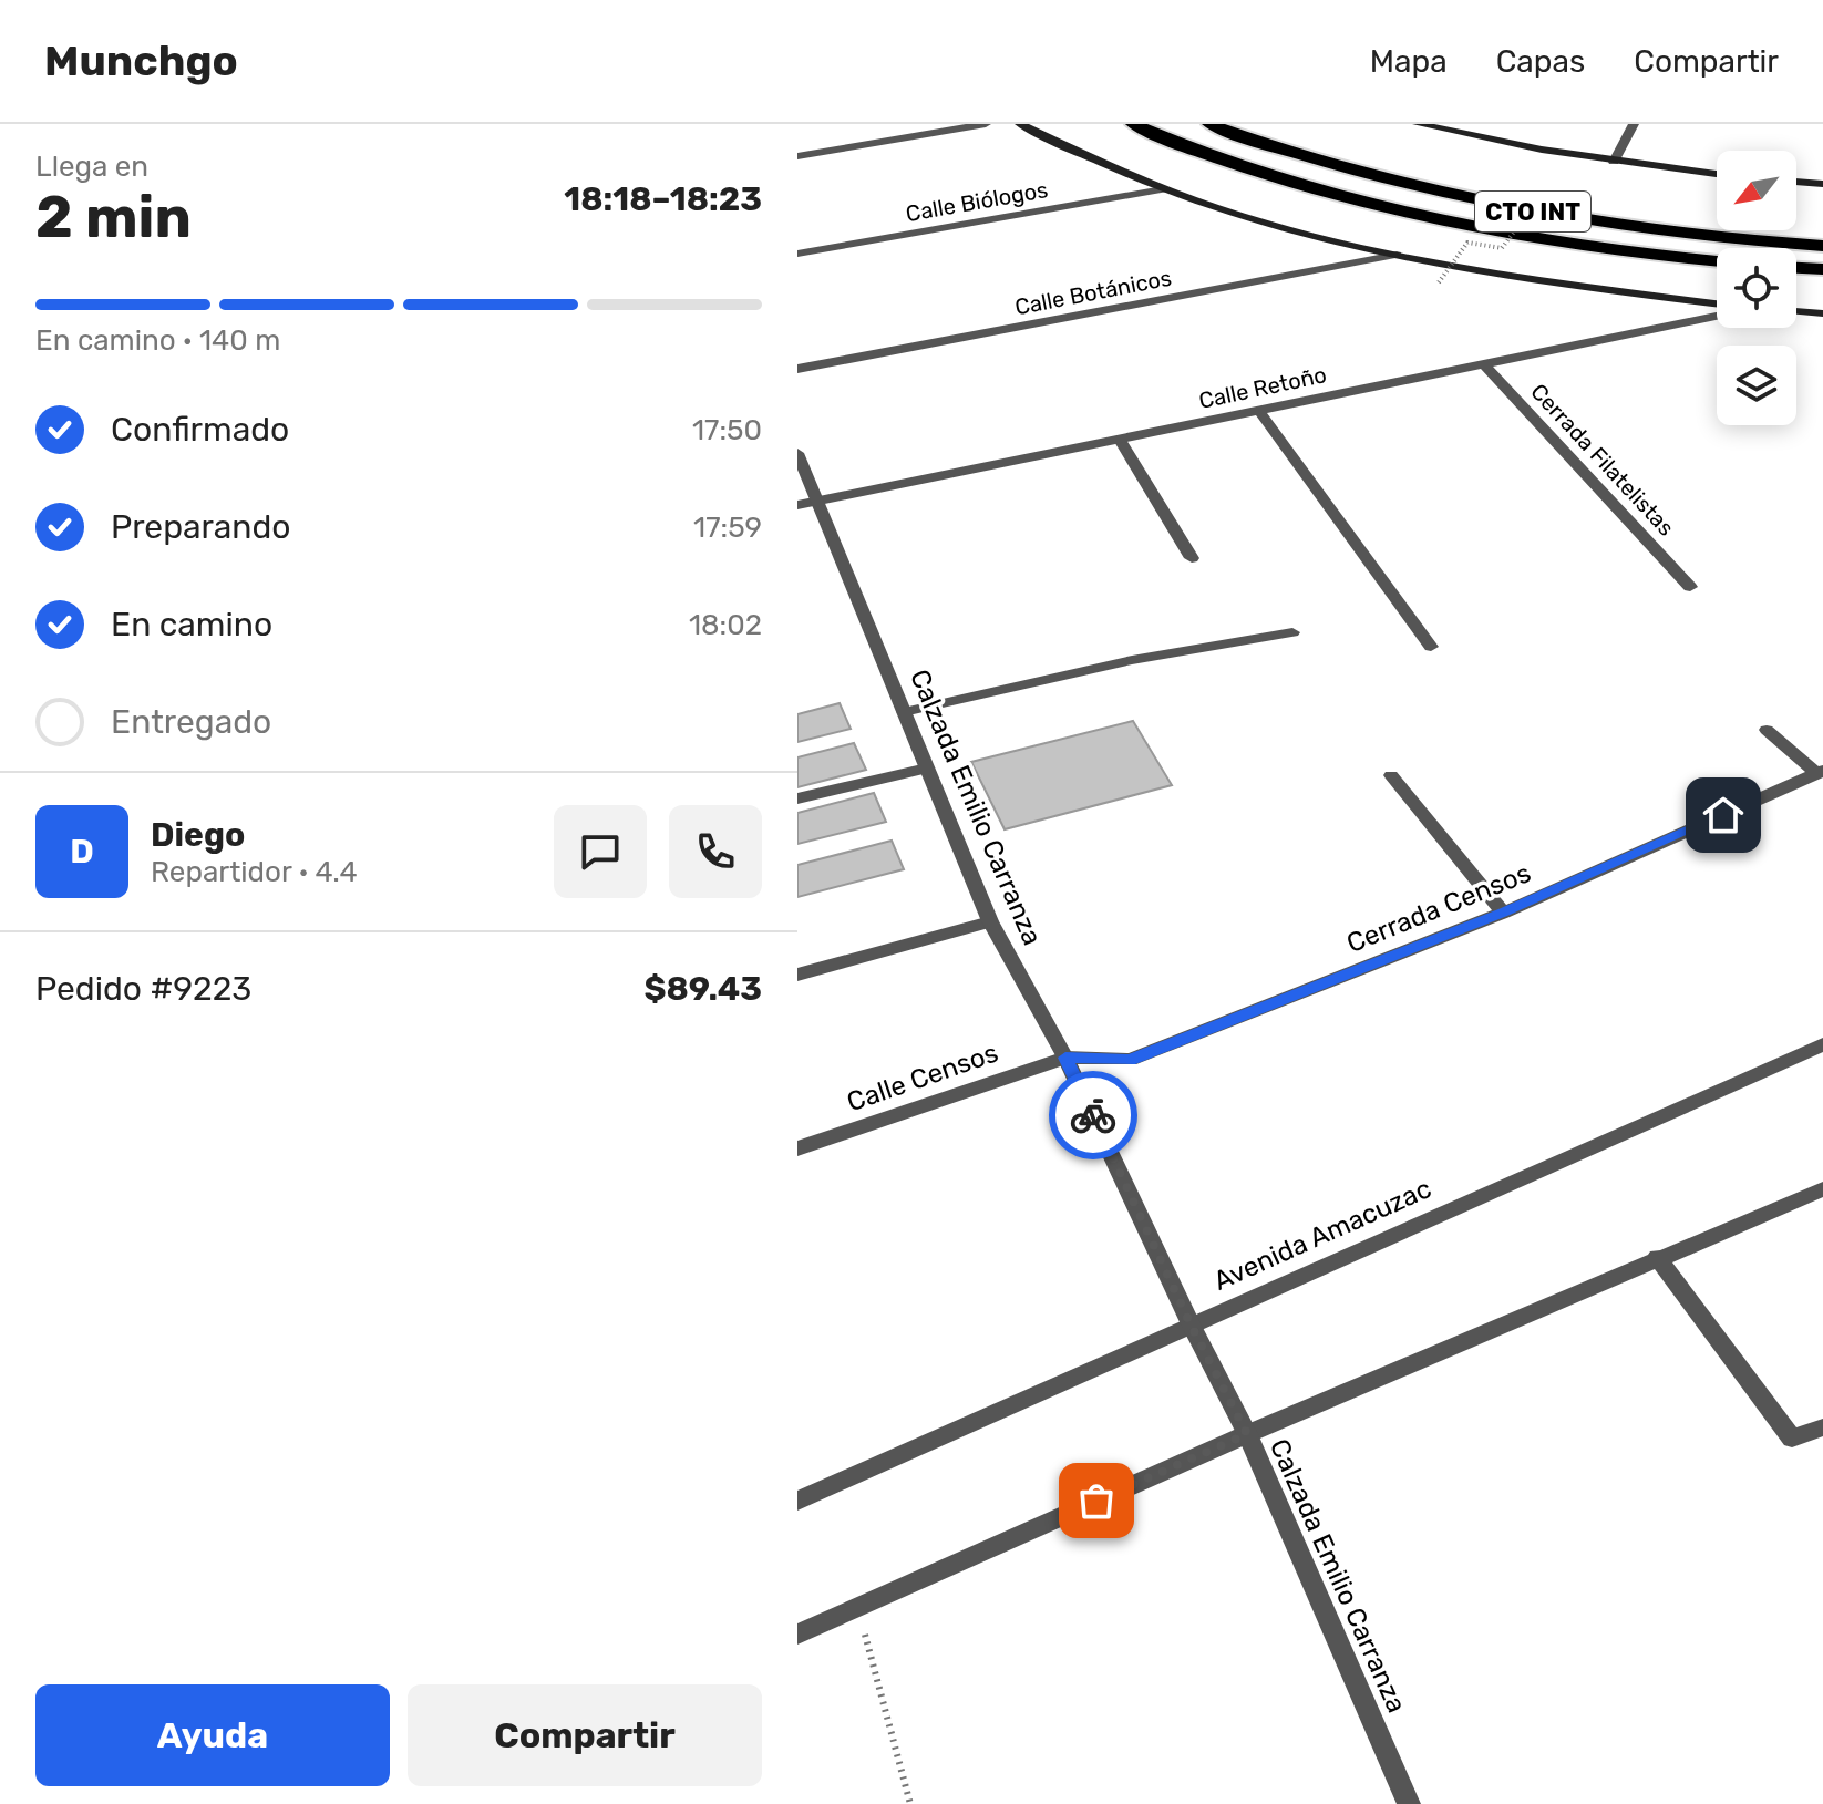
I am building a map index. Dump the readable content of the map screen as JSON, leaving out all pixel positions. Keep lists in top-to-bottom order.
{
  "streets": {
    "highway": ["CTO INT"],
    "street": [
      "Calle Biólogos",
      "Calle Botánicos",
      "Calle Retoño",
      "Cerrada Filatelistas",
      "Calzada Emilio Carranza",
      "Cerrada Censos",
      "Calle Censos",
      "Avenida Amacuzac"
    ]
  },
  "crossings": [
    ["Calle Biólogos", "CTO INT"],
    ["CTO INT", "Calle Botánicos"],
    ["Calle Retoño", "Cerrada Filatelistas"],
    ["Calle Retoño", "Calzada Emilio Carranza"],
    ["Calzada Emilio Carranza", "Cerrada Censos"],
    ["Calzada Emilio Carranza", "Calle Censos"],
    ["Calzada Emilio Carranza", "Avenida Amacuzac"],
    ["Cerrada Censos", "Calle Censos"]
  ],
  "north": "bottom left",
  "page": {
    "header": "Munchgo",
    "nav": ["Mapa", "Capas", "Compartir"],
    "heading": ["2 min", "Llega en", "18:18–18:23"],
    "panel": [
      "Diego",
      "Repartidor · 4.4",
      "Pedido #9223",
      "$89.43"
    ],
    "bar": "En camino · 140 m",
    "list": [
      ["Confirmado", "17:50"],
      ["Preparando", "17:59"],
      ["En camino", "18:02"],
      "Entregado"
    ],
    "round": "D",
    "buttons": ["Ayuda", "Compartir"]
  }
}
